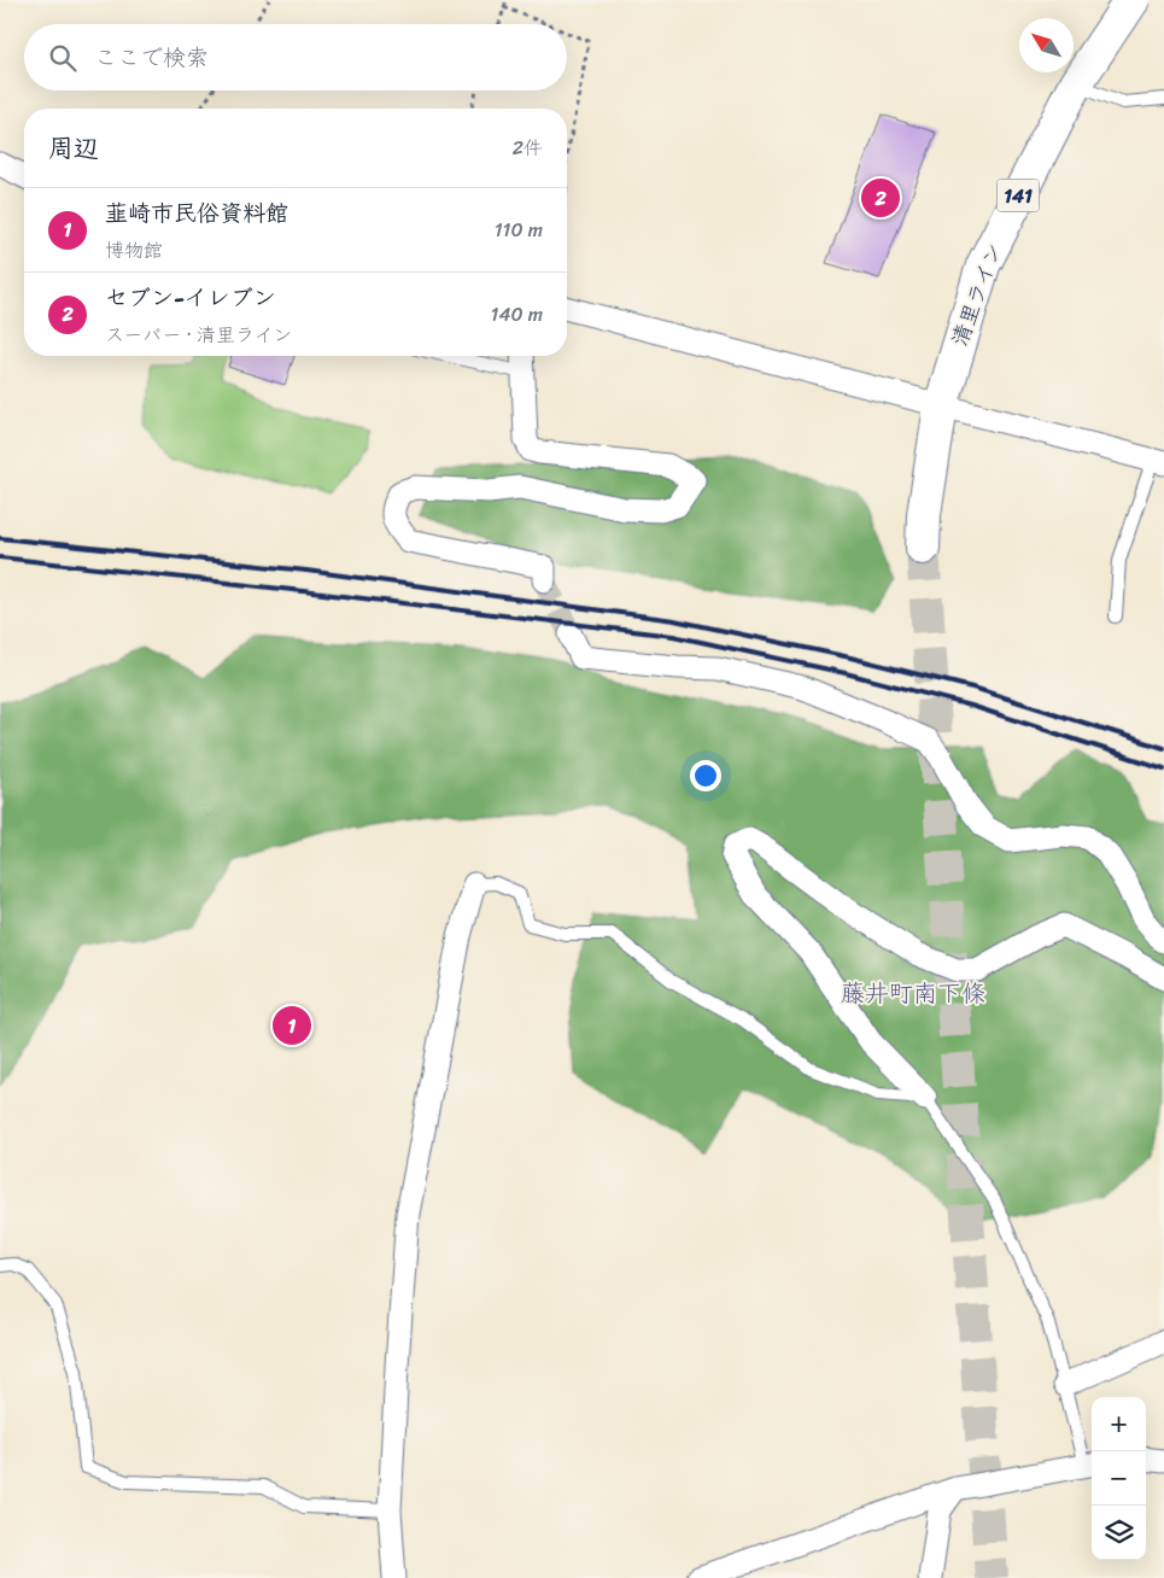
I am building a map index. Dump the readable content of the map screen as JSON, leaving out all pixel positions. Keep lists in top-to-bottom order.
{
  "streets": {
    "highway": ["141", "清里ライン"]
  },
  "districts": ["藤井町南下條"],
  "north": "top left",
  "page": {
    "search": "ここで検索",
    "heading": ["周辺", "2件"],
    "pins": ["2", "1"],
    "list": [
      {
        "mark": "1",
        "name": "韮崎市民俗資料館",
        "note": "博物館",
        "value": "110 m"
      },
      {
        "mark": "2",
        "name": "セブン-イレブン",
        "note": "スーパー · 清里ライン",
        "value": "140 m"
      }
    ],
    "map_buttons": ["+", "−"]
  }
}
